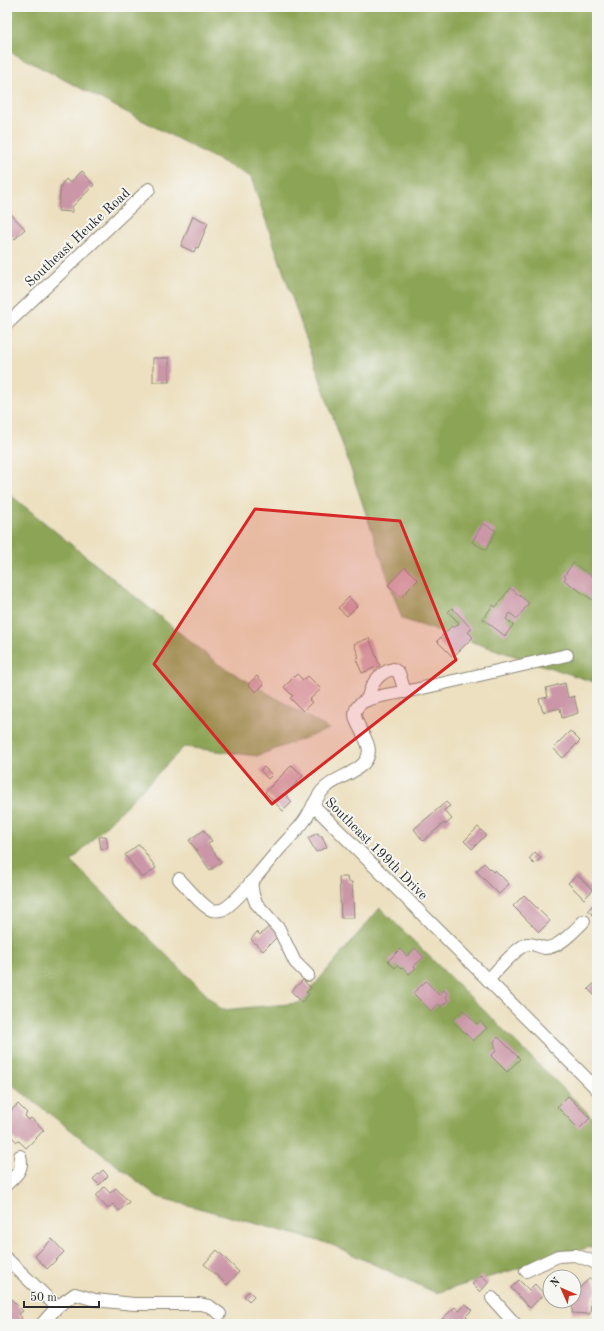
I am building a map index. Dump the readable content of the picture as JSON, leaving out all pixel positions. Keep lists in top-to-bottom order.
{
  "streets": {
    "street": ["Southeast Heuke Road", "Southeast 199th Drive"]
  },
  "scale_bar": "50 m",
  "north": "top left"
}
